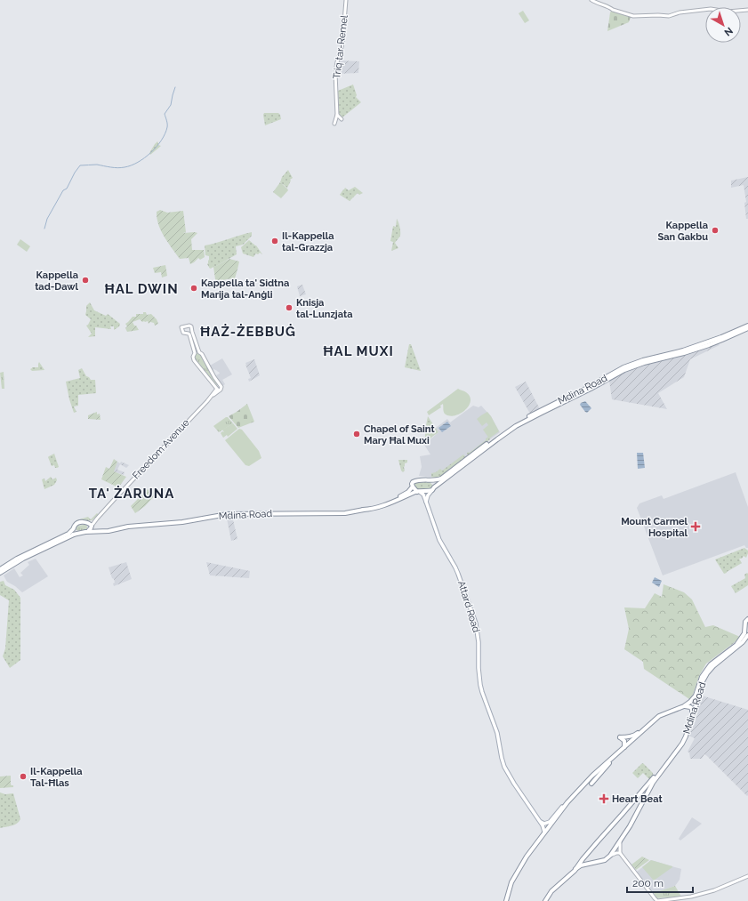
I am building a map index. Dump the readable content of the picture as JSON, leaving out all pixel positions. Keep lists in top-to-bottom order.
{
  "streets": {
    "highway": ["Mdina Road"],
    "main road": ["Attard Road"],
    "street": ["Triq tar-Remel", "Freedom Avenue"]
  },
  "crossings": [
    ["Mdina Road", "Freedom Avenue"],
    ["Mdina Road", "Attard Road"]
  ],
  "districts": [
    "ĦAL DWIN",
    "ĦAŻ-ŻEBBUĠ",
    "ĦAL MUXI",
    "TA' ŻARUNA"
  ],
  "places": {
    "other": [
      "Kappella San Gakbu",
      "Il-Kappella tal-Grazzja",
      "Kappella tad-Dawl",
      "Kappella ta' Sidtna Marija tal-Anġli",
      "Knisja tal-Lunzjata",
      "Chapel of Saint Mary Ħal Muxi",
      "Il-Kappella Tal-Ħlas"
    ],
    "health": ["Mount Carmel Hospital", "Heart Beat"]
  },
  "scale_bar": "200 m",
  "north": "bottom right"
}
